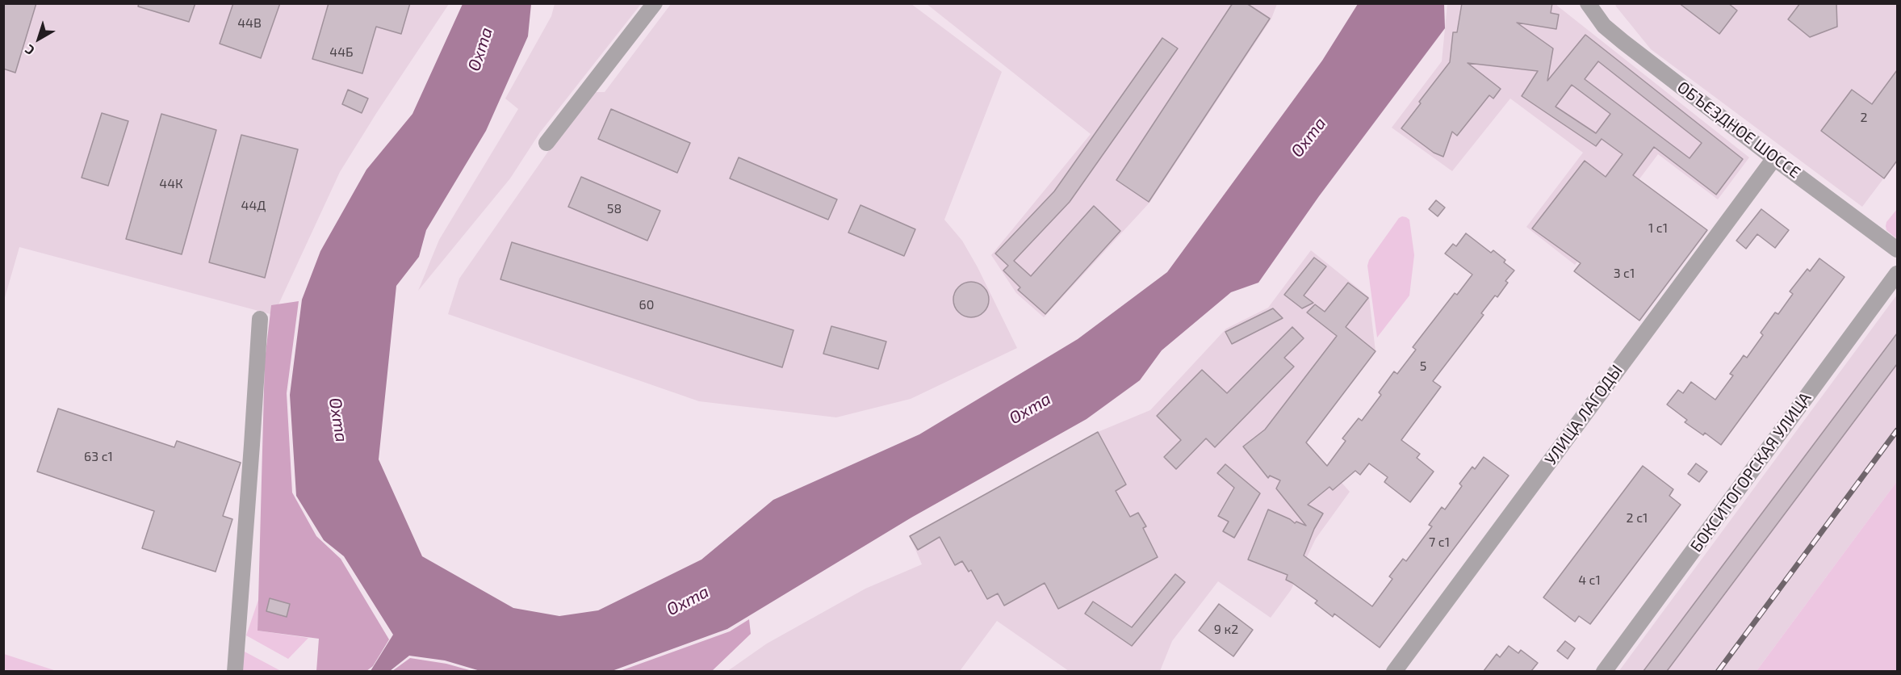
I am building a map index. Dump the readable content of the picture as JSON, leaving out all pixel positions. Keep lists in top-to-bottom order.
{
  "streets": {
    "street": ["ОБЪЕЗДНОЕ ШОССЕ", "УЛИЦА ЛАГОДЫ", "БОКСИТОГОРСКАЯ УЛИЦА"]
  },
  "crossings": [
    ["ОБЪЕЗДНОЕ ШОССЕ", "УЛИЦА ЛАГОДЫ"]
  ],
  "water": ["Охта"],
  "house_numbers": [
    "44В",
    "44Б",
    "2",
    "44К",
    "44Д",
    "58",
    "1 c1",
    "3 с1",
    "60",
    "5",
    "63 с1",
    "2 с1",
    "7 с1",
    "4 с1",
    "9 к2"
  ],
  "north": "bottom left"
}
